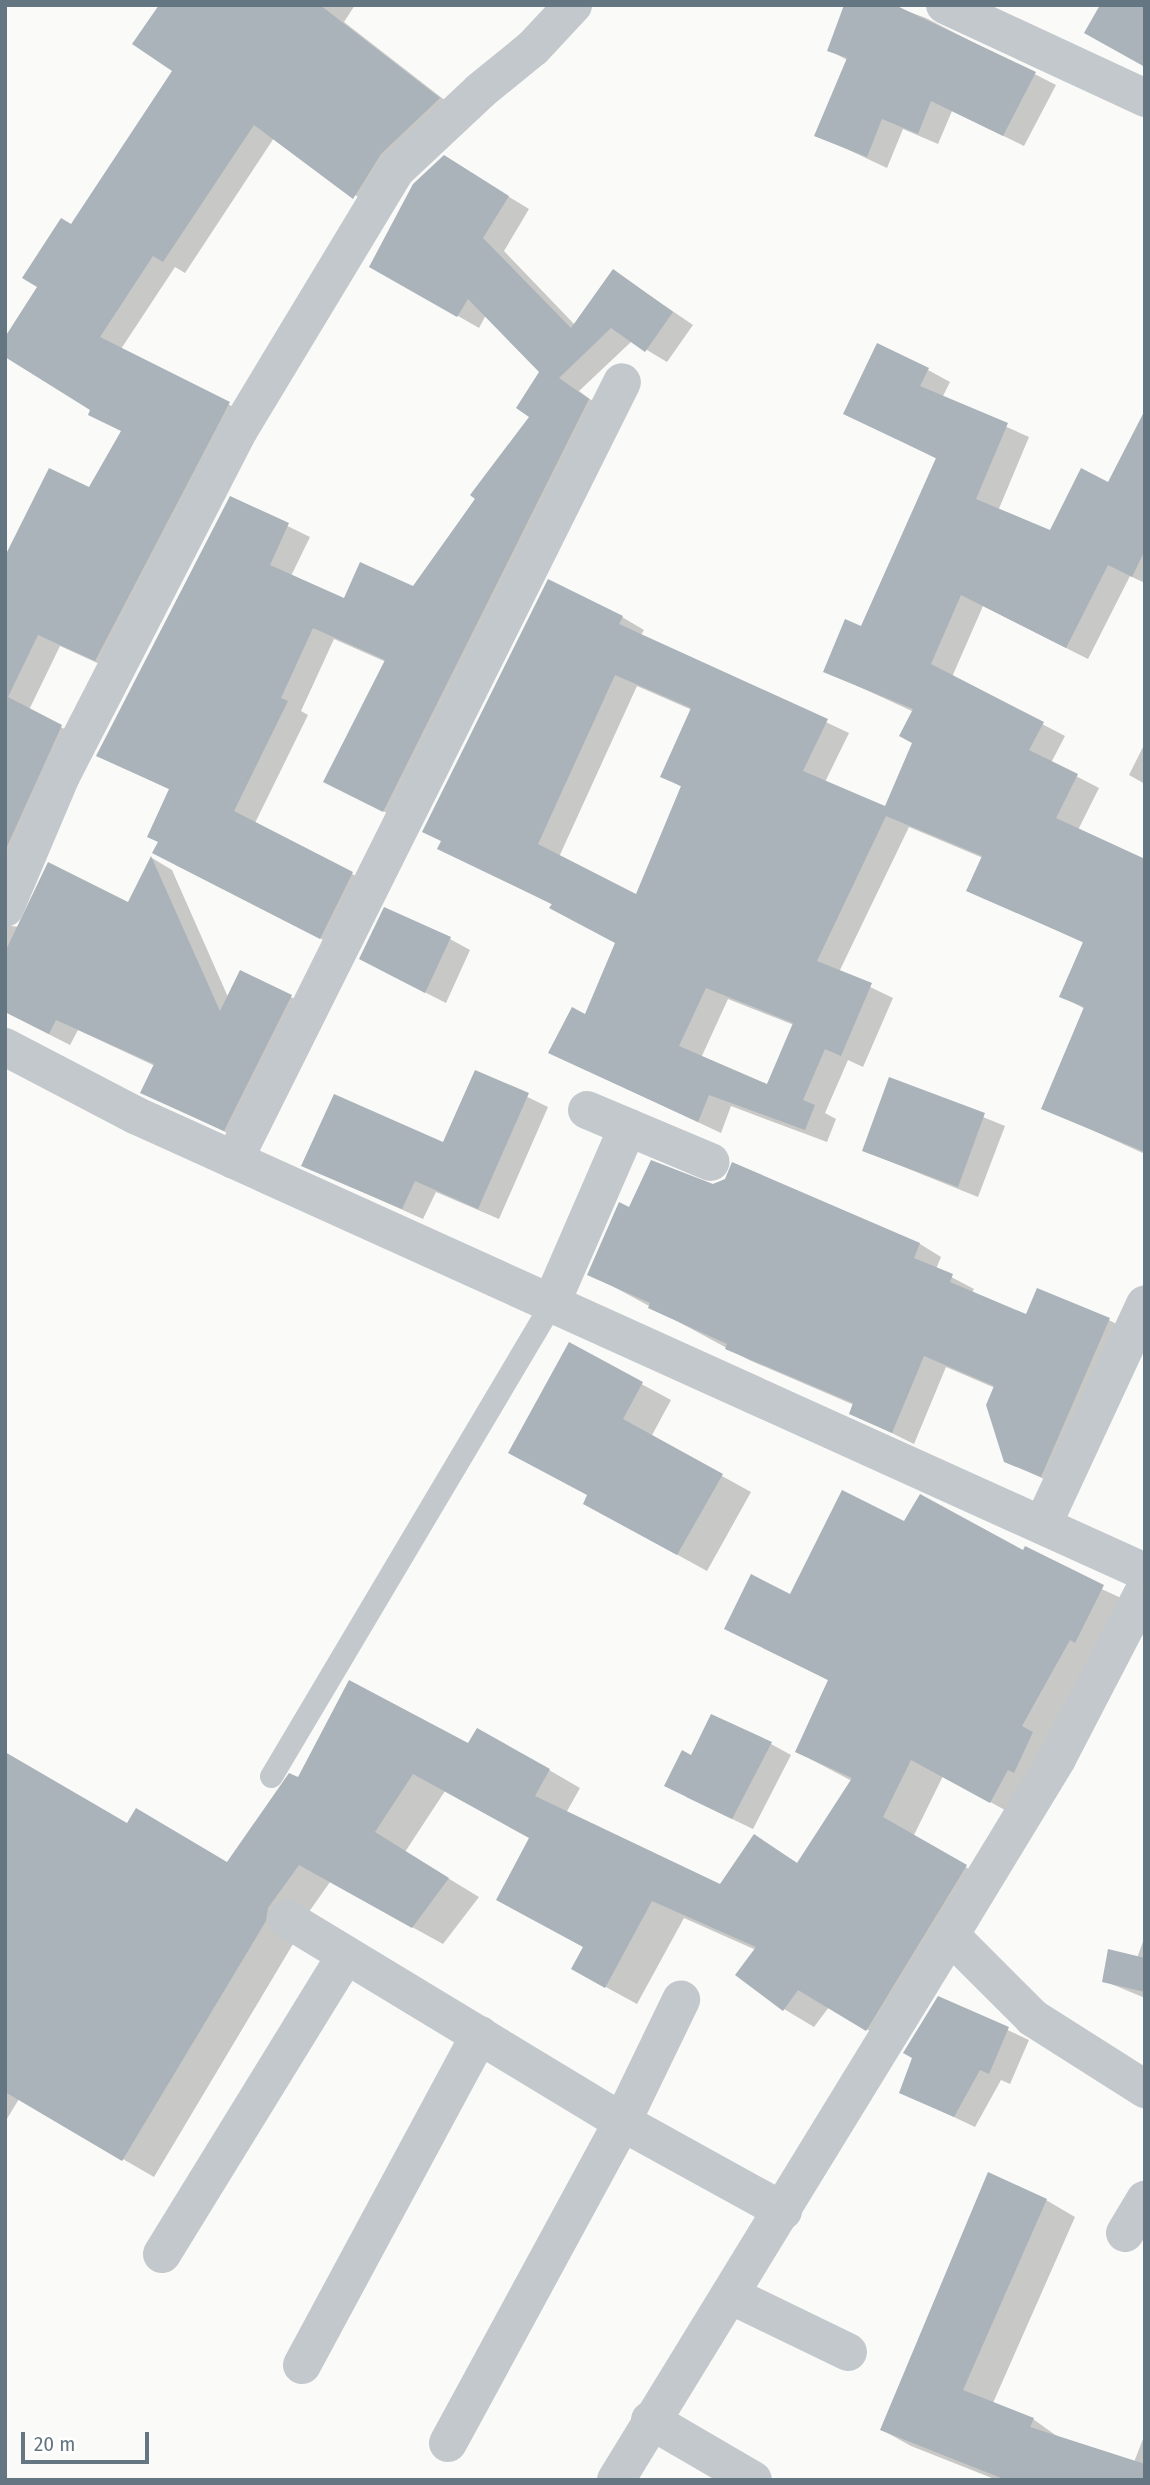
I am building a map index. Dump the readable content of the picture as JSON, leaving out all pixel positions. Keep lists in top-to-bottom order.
{
  "scale_bar": "20 m"
}
